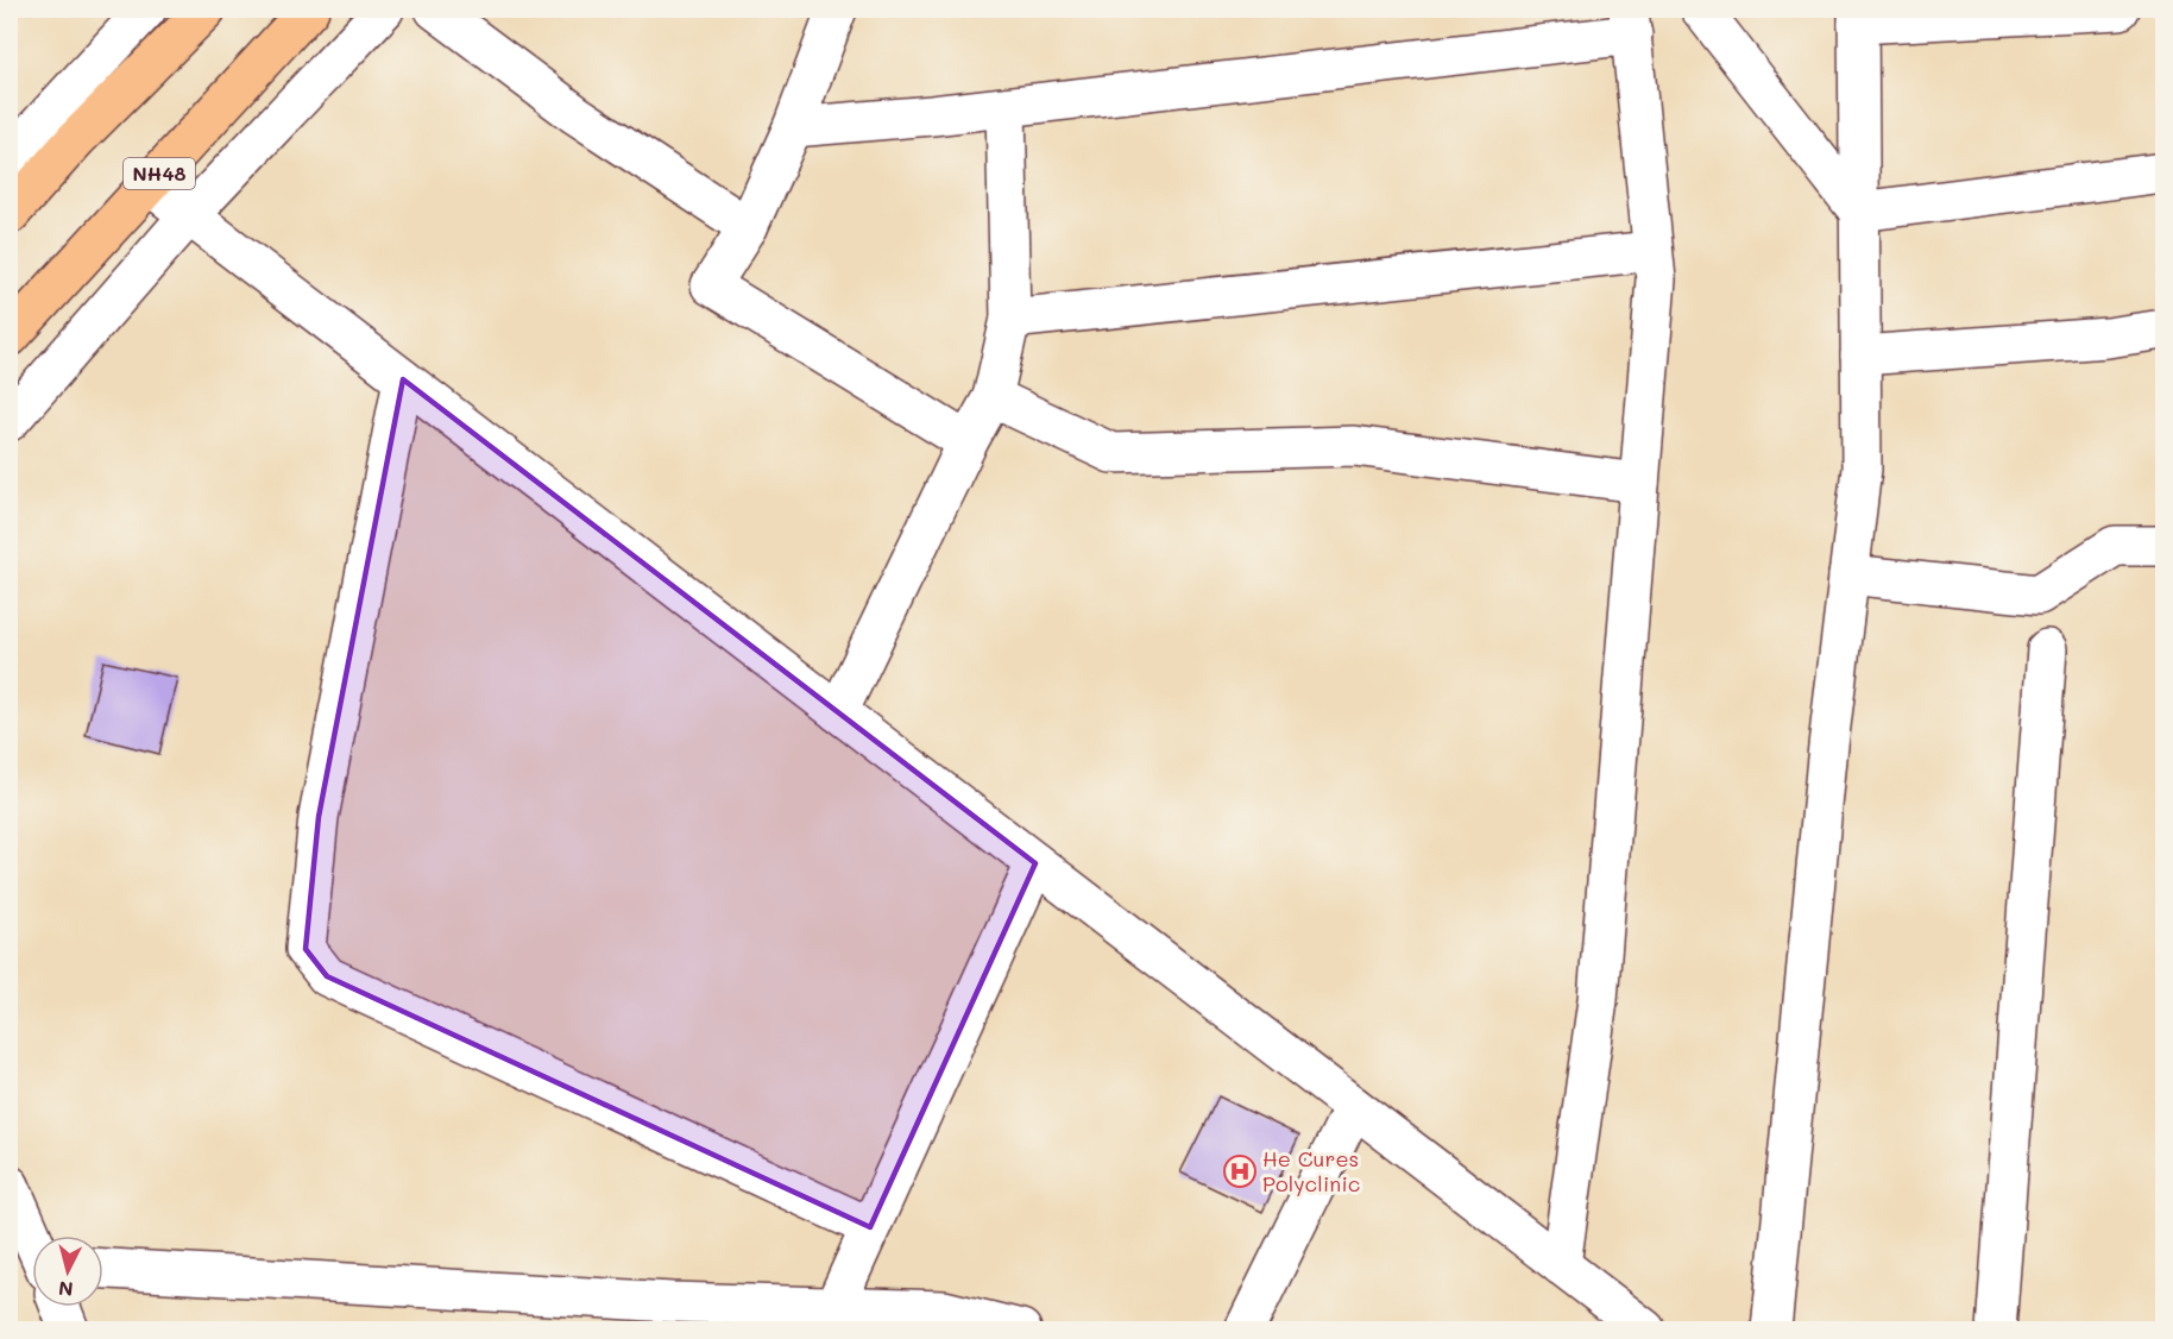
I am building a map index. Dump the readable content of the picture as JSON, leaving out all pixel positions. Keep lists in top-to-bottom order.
{
  "streets": {
    "highway": ["NH48"]
  },
  "places": {
    "hospital": ["He Cures Polyclinic"]
  },
  "north": "bottom"
}
